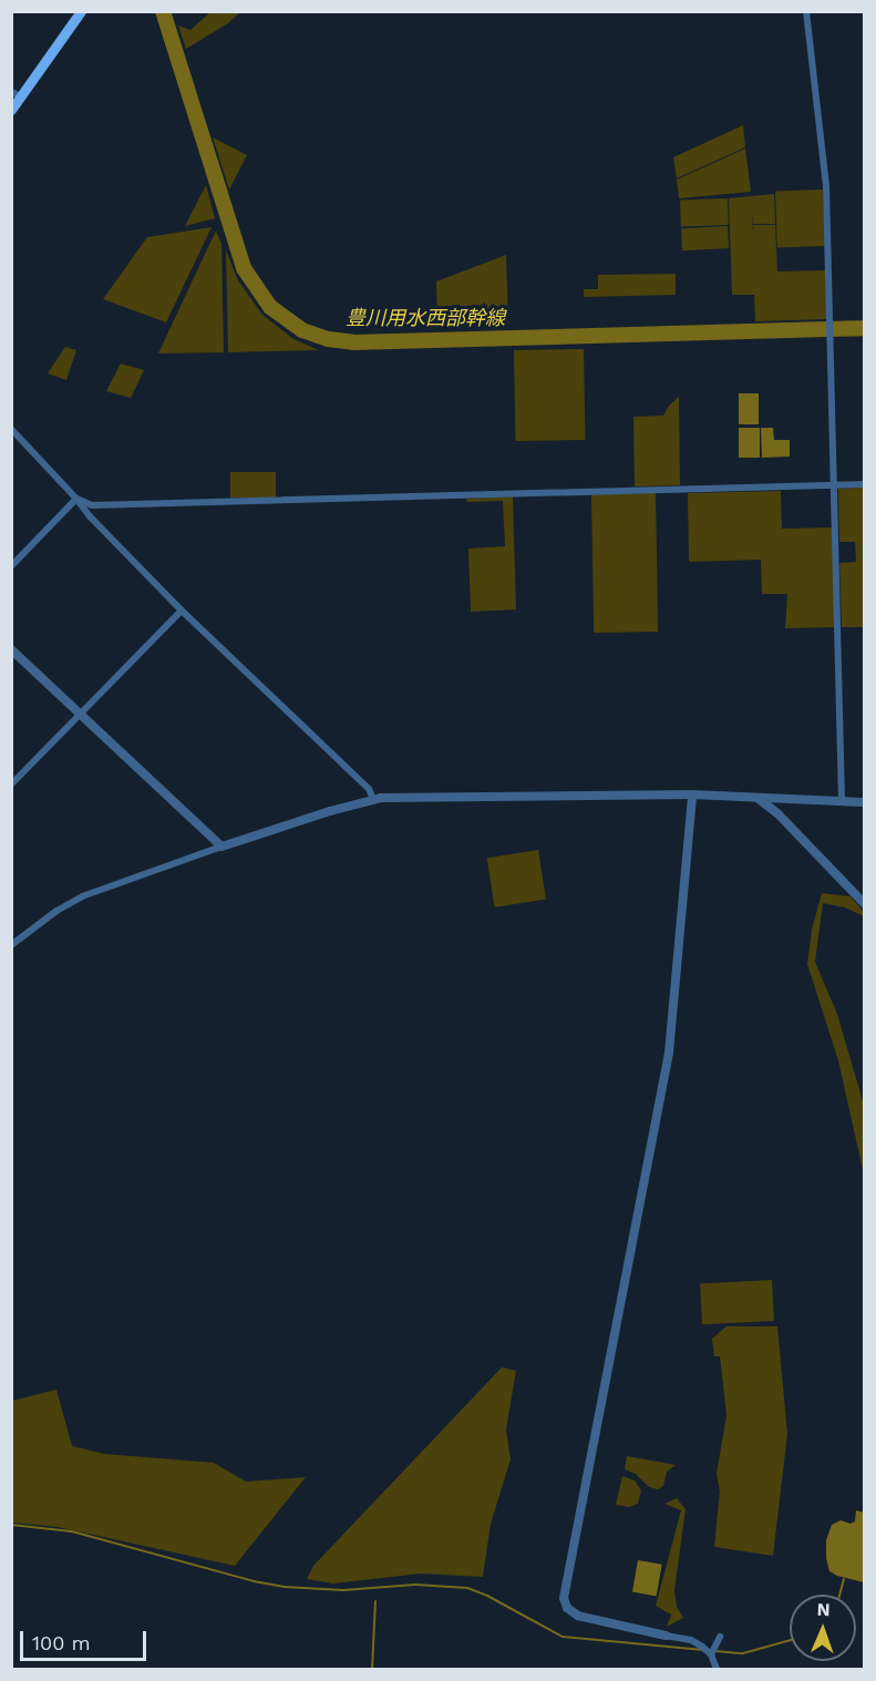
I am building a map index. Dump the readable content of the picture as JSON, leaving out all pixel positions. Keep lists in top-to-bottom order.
{
  "water": ["豊川用水西部幹線"],
  "scale_bar": "100 m",
  "north": "top"
}
